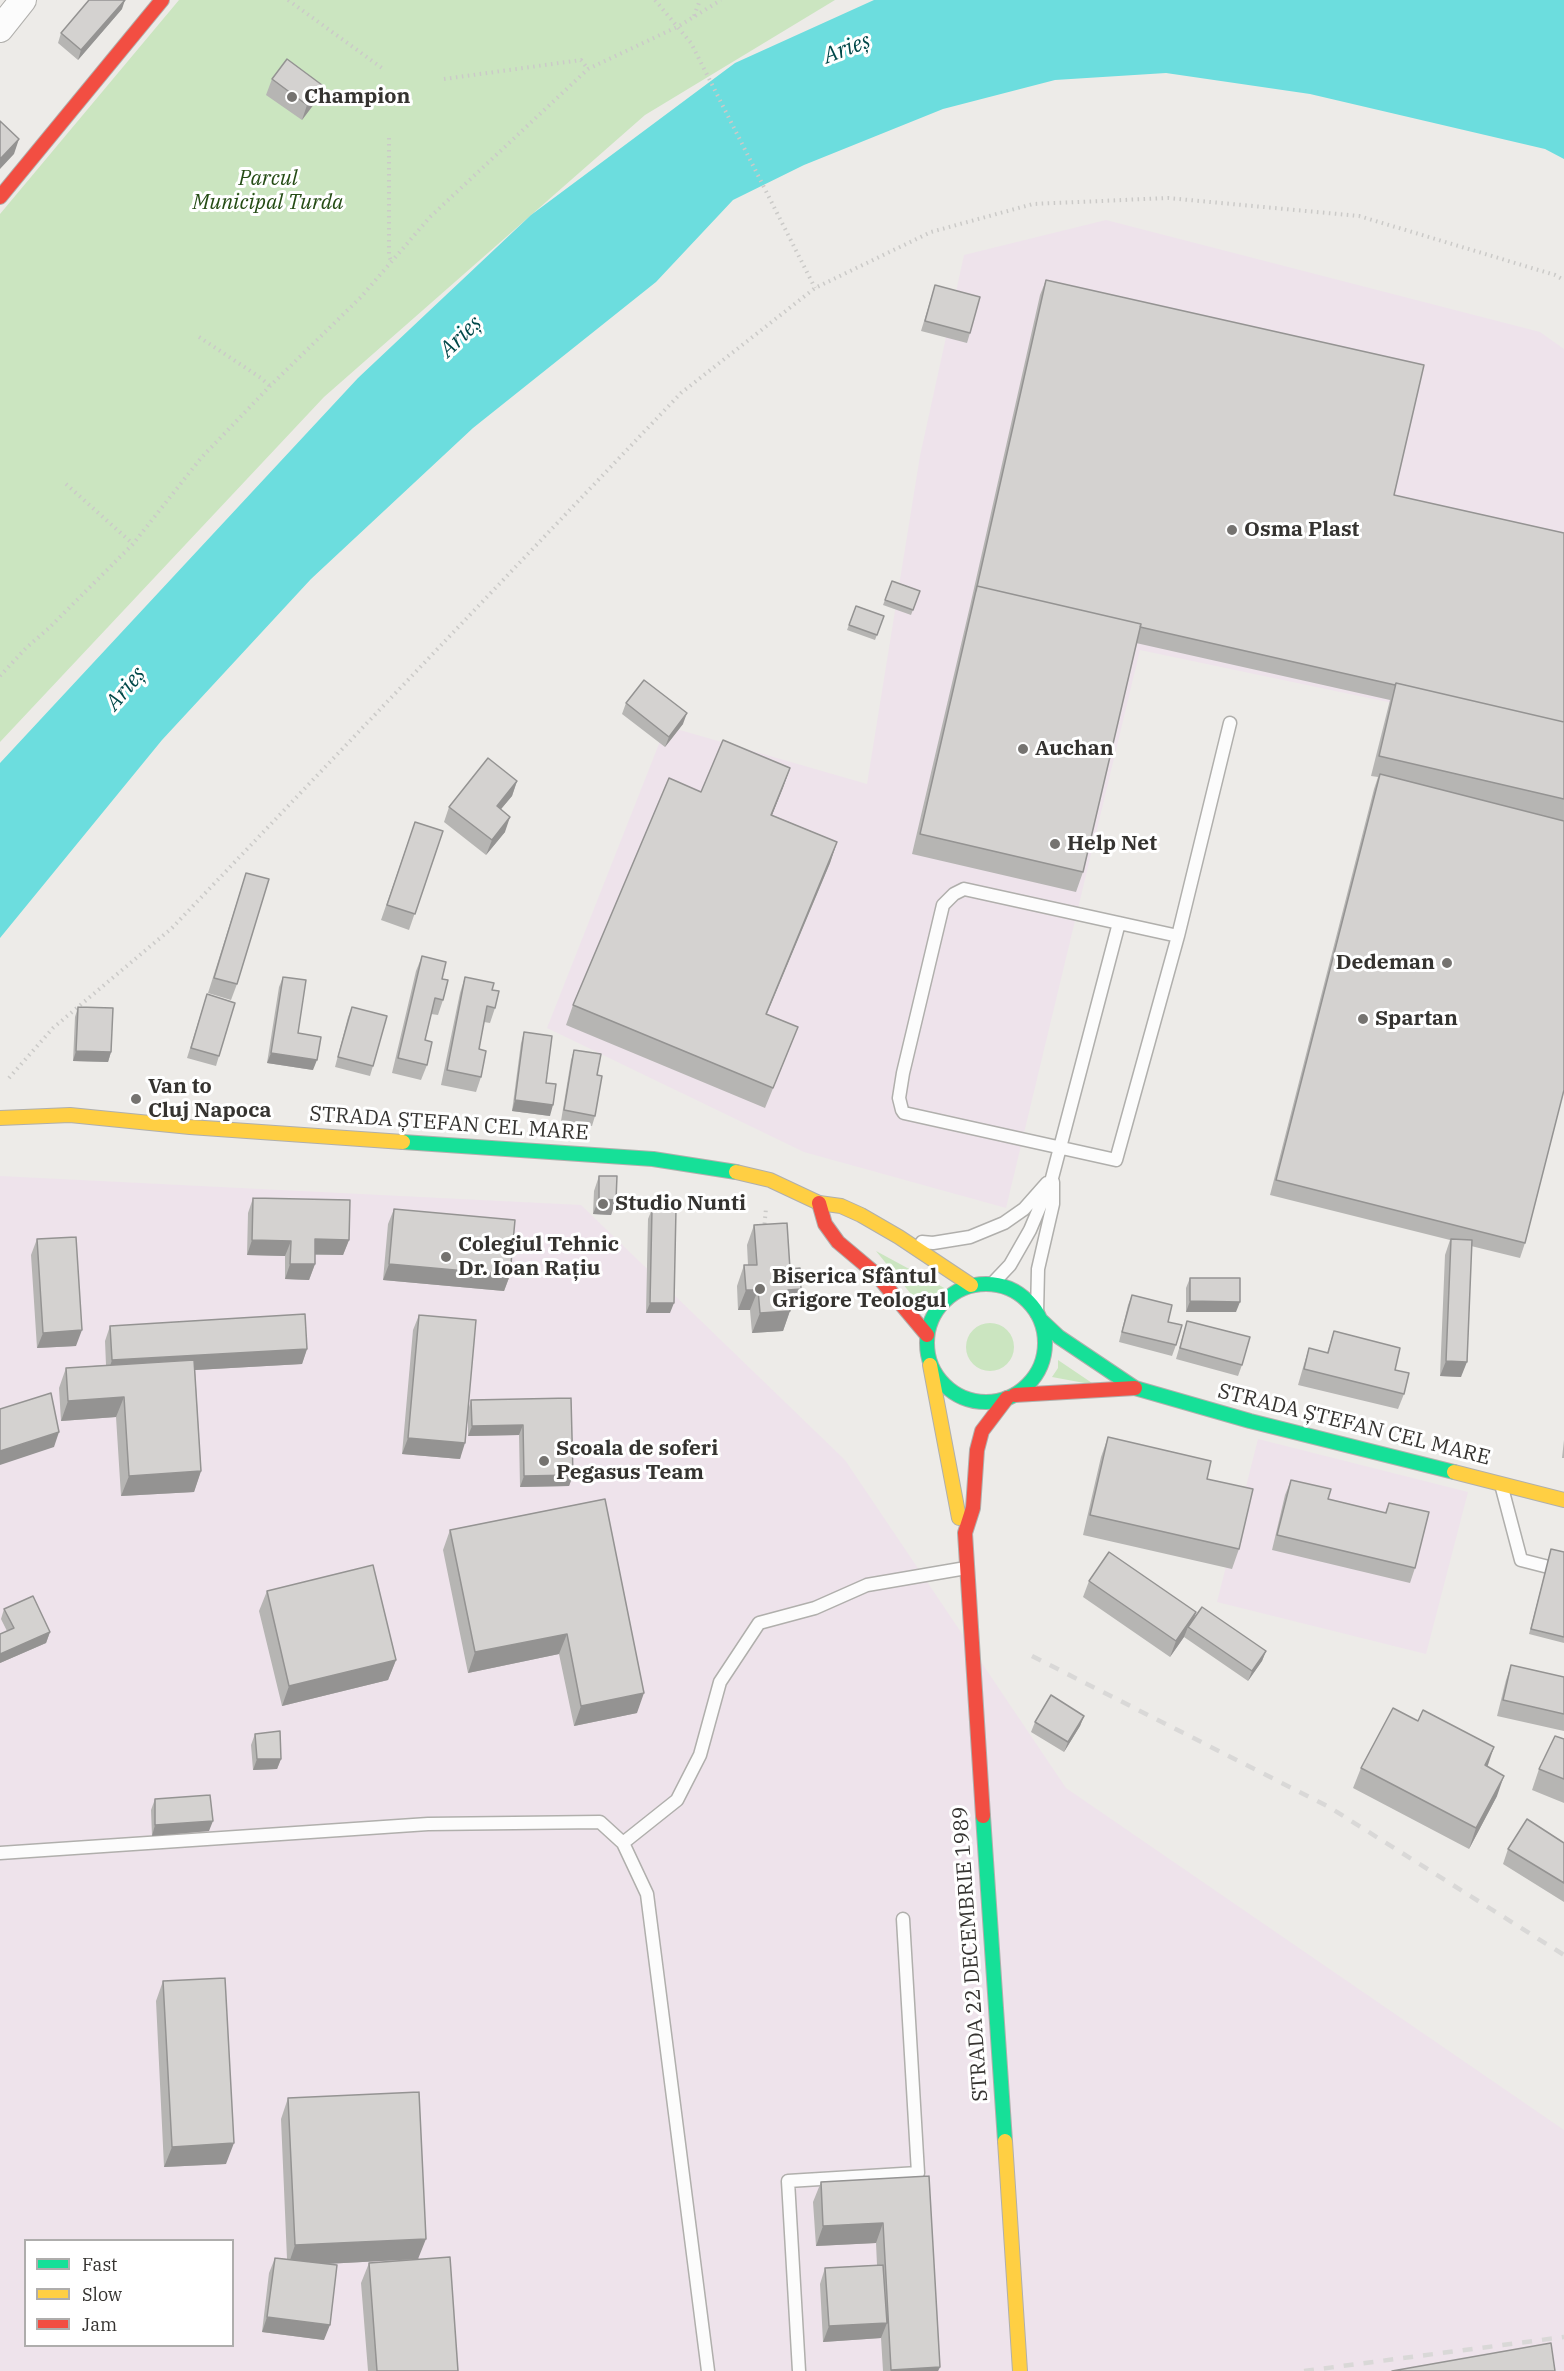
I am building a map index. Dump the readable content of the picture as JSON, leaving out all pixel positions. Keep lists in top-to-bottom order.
{
  "streets": {
    "main road": ["STRADA ȘTEFAN CEL MARE", "STRADA 22 DECEMBRIE 1989"]
  },
  "crossings": [
    ["STRADA ȘTEFAN CEL MARE", "STRADA 22 DECEMBRIE 1989"]
  ],
  "water": ["Arieș"],
  "parks": ["Parcul Municipal Turda"],
  "places": [
    "Champion",
    "Osma Plast",
    "Auchan",
    "Help Net",
    "Dedeman",
    "Spartan",
    "Van to Cluj Napoca",
    "Studio Nunti",
    "Colegiul Tehnic Dr. Ioan Rațiu",
    "Biserica Sfântul Grigore Teologul",
    "Scoala de soferi Pegasus Team"
  ],
  "legend": ["Fast", "Slow", "Jam"]
}
